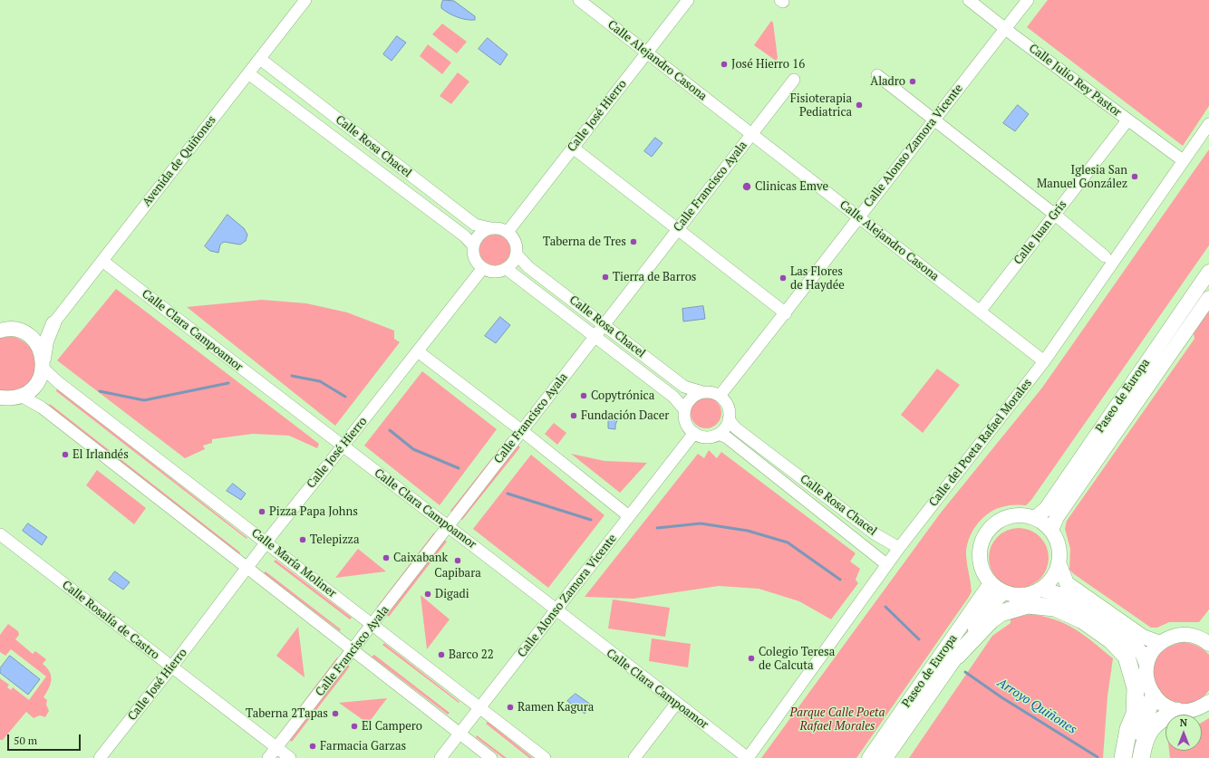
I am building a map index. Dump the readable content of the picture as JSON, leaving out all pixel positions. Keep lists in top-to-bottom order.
{
  "streets": {
    "main road": ["Avenida de Quiñones", "Paseo de Europa"],
    "street": [
      "Calle Alejandro Casona",
      "Calle Julio Rey Pastor",
      "Calle José Hierro",
      "Calle Alonso Zamora Vicente",
      "Calle Rosa Chacel",
      "Calle Francisco Ayala",
      "Calle Juan Gris",
      "Calle Clara Campoamor",
      "Calle del Poeta Rafael Morales",
      "Calle María Moliner",
      "Calle Rosalía de Castro"
    ]
  },
  "crossings": [
    ["Calle Alejandro Casona", "Calle José Hierro"],
    ["Calle Alejandro Casona", "Calle Alonso Zamora Vicente"],
    ["Calle Alejandro Casona", "Calle Francisco Ayala"],
    ["Calle Alejandro Casona", "Calle Juan Gris"],
    ["Calle Alejandro Casona", "Calle del Poeta Rafael Morales"],
    ["Calle Julio Rey Pastor", "Calle Alonso Zamora Vicente"],
    ["Calle Julio Rey Pastor", "Calle Juan Gris"],
    ["Calle Julio Rey Pastor", "Calle del Poeta Rafael Morales"],
    ["Calle José Hierro", "Calle Rosa Chacel"],
    ["Calle José Hierro", "Calle Clara Campoamor"],
    ["Calle José Hierro", "Calle María Moliner"],
    ["Calle José Hierro", "Calle Rosalía de Castro"],
    ["Calle Alonso Zamora Vicente", "Calle Rosa Chacel"],
    ["Calle Alonso Zamora Vicente", "Calle Clara Campoamor"],
    ["Calle Alonso Zamora Vicente", "Calle María Moliner"],
    ["Calle Rosa Chacel", "Avenida de Quiñones"],
    ["Calle Rosa Chacel", "Calle Francisco Ayala"],
    ["Calle Rosa Chacel", "Calle del Poeta Rafael Morales"],
    ["Avenida de Quiñones", "Calle Clara Campoamor"],
    ["Avenida de Quiñones", "Calle María Moliner"],
    ["Calle Francisco Ayala", "Calle Clara Campoamor"],
    ["Calle Francisco Ayala", "Calle María Moliner"],
    ["Calle Francisco Ayala", "Calle Rosalía de Castro"],
    ["Calle Clara Campoamor", "Calle del Poeta Rafael Morales"]
  ],
  "water": ["Arroyo Quiñones"],
  "parks": ["Parque Calle Poeta Rafael Morales"],
  "places": [
    "José Hierro 16",
    "Aladro",
    "Fisioterapia Pediatrica",
    "Iglesia San Manuel González",
    "Clinicas Emve",
    "Taberna de Tres",
    "Tierra de Barros",
    "Las Flores de Haydée",
    "Copytrónica",
    "Fundación Dacer",
    "El Irlandés",
    "Pizza Papa Johns",
    "Telepizza",
    "Caixabank",
    "Capibara",
    "Digadi",
    "Barco 22",
    "Colegio Teresa de Calcuta",
    "Ramen Kagura",
    "Taberna 2Tapas",
    "El Campero",
    "Farmacia Garzas"
  ],
  "scale_bar": "50 m",
  "north": "top"
}
